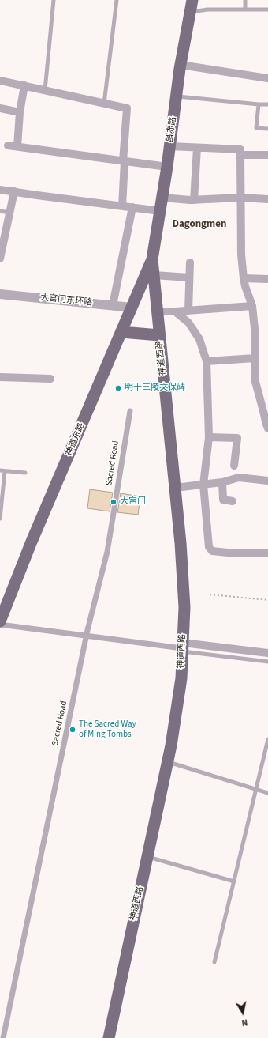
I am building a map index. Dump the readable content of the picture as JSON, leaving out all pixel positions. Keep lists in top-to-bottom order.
{
  "streets": {
    "main road": ["昌赤路", "神道西路", "神道东路"],
    "street": ["大宫门东环路", "Sacred Road"]
  },
  "crossings": [
    ["昌赤路", "神道西路"],
    ["昌赤路", "神道东路"],
    ["大宫门东环路", "神道东路"],
    ["神道西路", "神道东路"]
  ],
  "districts": ["Dagongmen"],
  "places": ["明十三陵文保碑", "大宫门", "The Sacred Way of Ming Tombs"],
  "north": "bottom"
}
